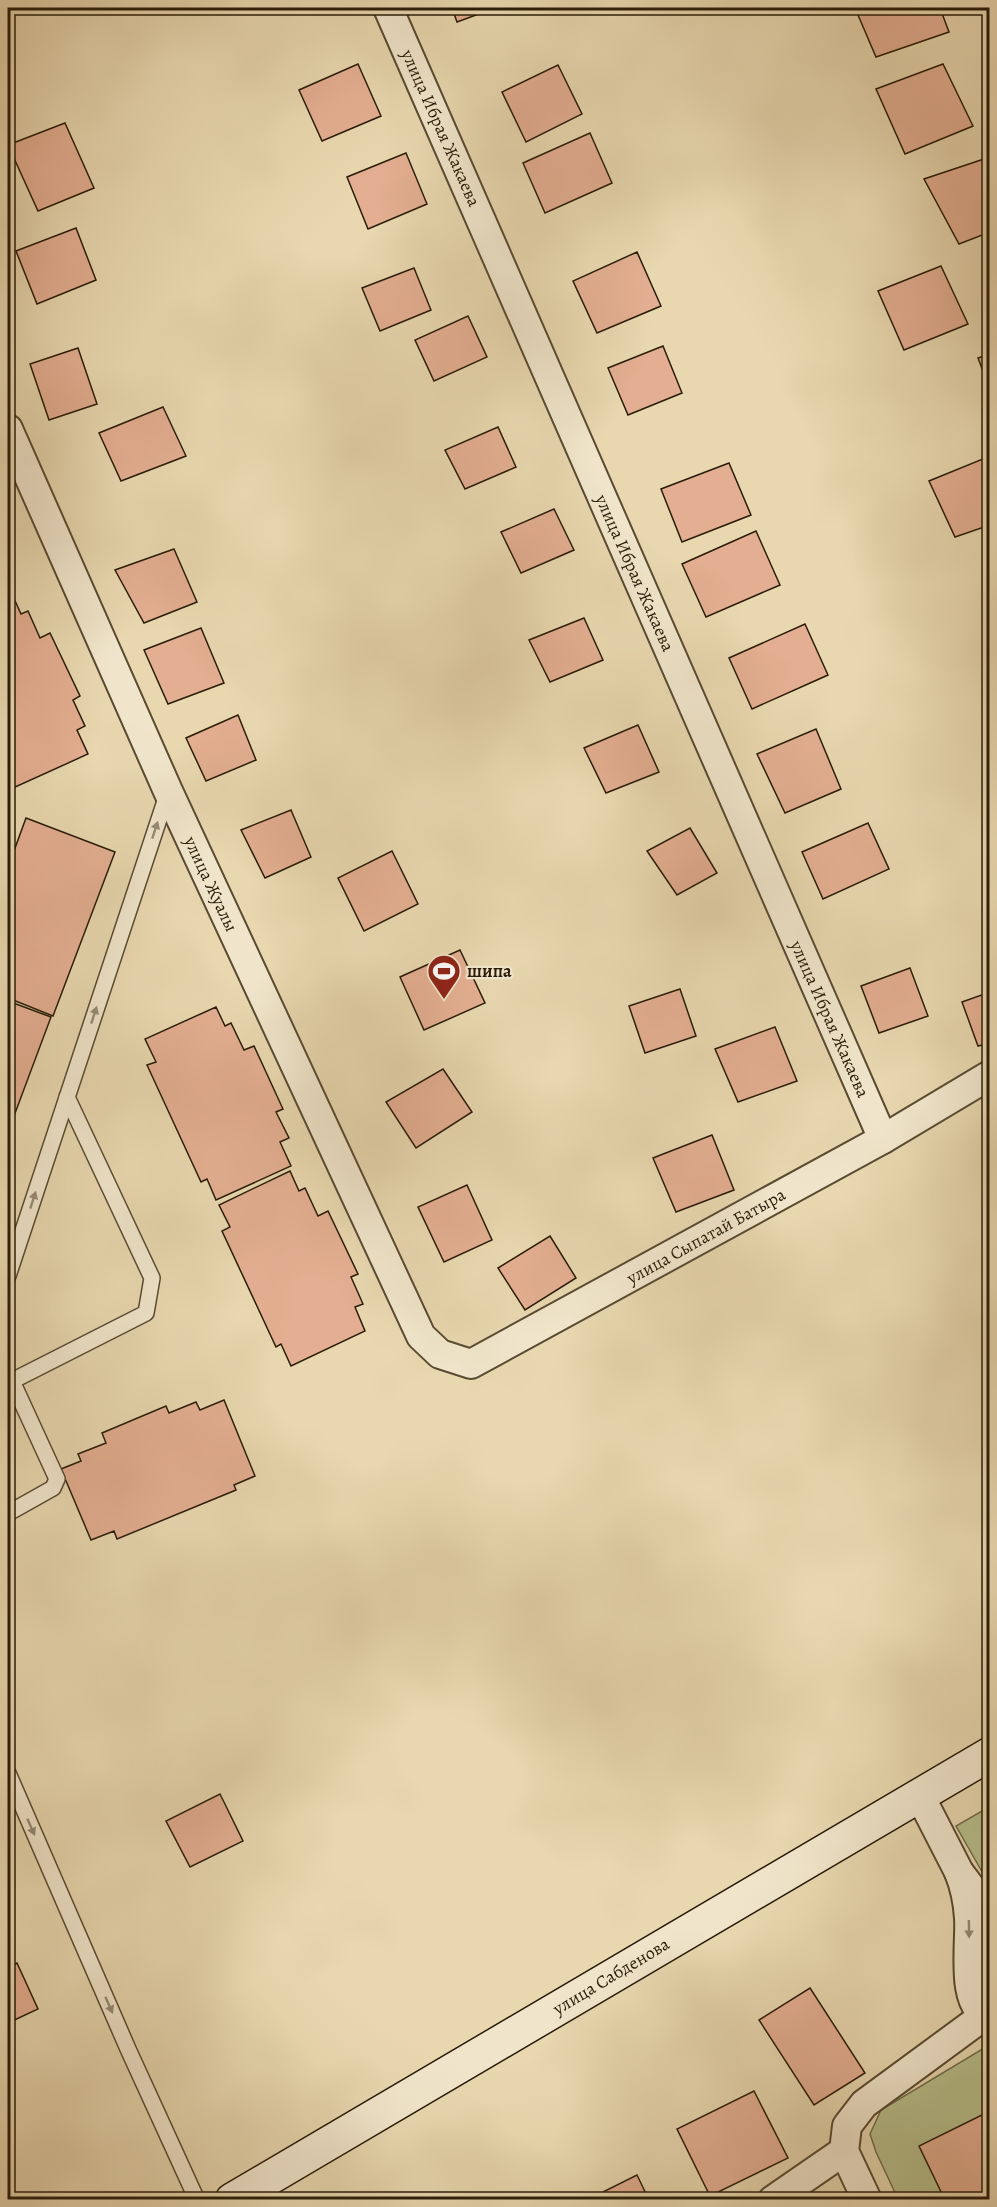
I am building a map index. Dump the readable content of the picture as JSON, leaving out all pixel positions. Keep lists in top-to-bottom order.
{
  "streets": {
    "street": [
      "улица Ибрая Жакаева",
      "улица Жуалы",
      "улица Сыпатай Батыра",
      "улица Сабденова"
    ]
  },
  "crossings": [
    ["улица Ибрая Жакаева", "улица Сыпатай Батыра"],
    ["улица Жуалы", "улица Сыпатай Батыра"]
  ],
  "places": {
    "sports": ["шипа"]
  }
}
